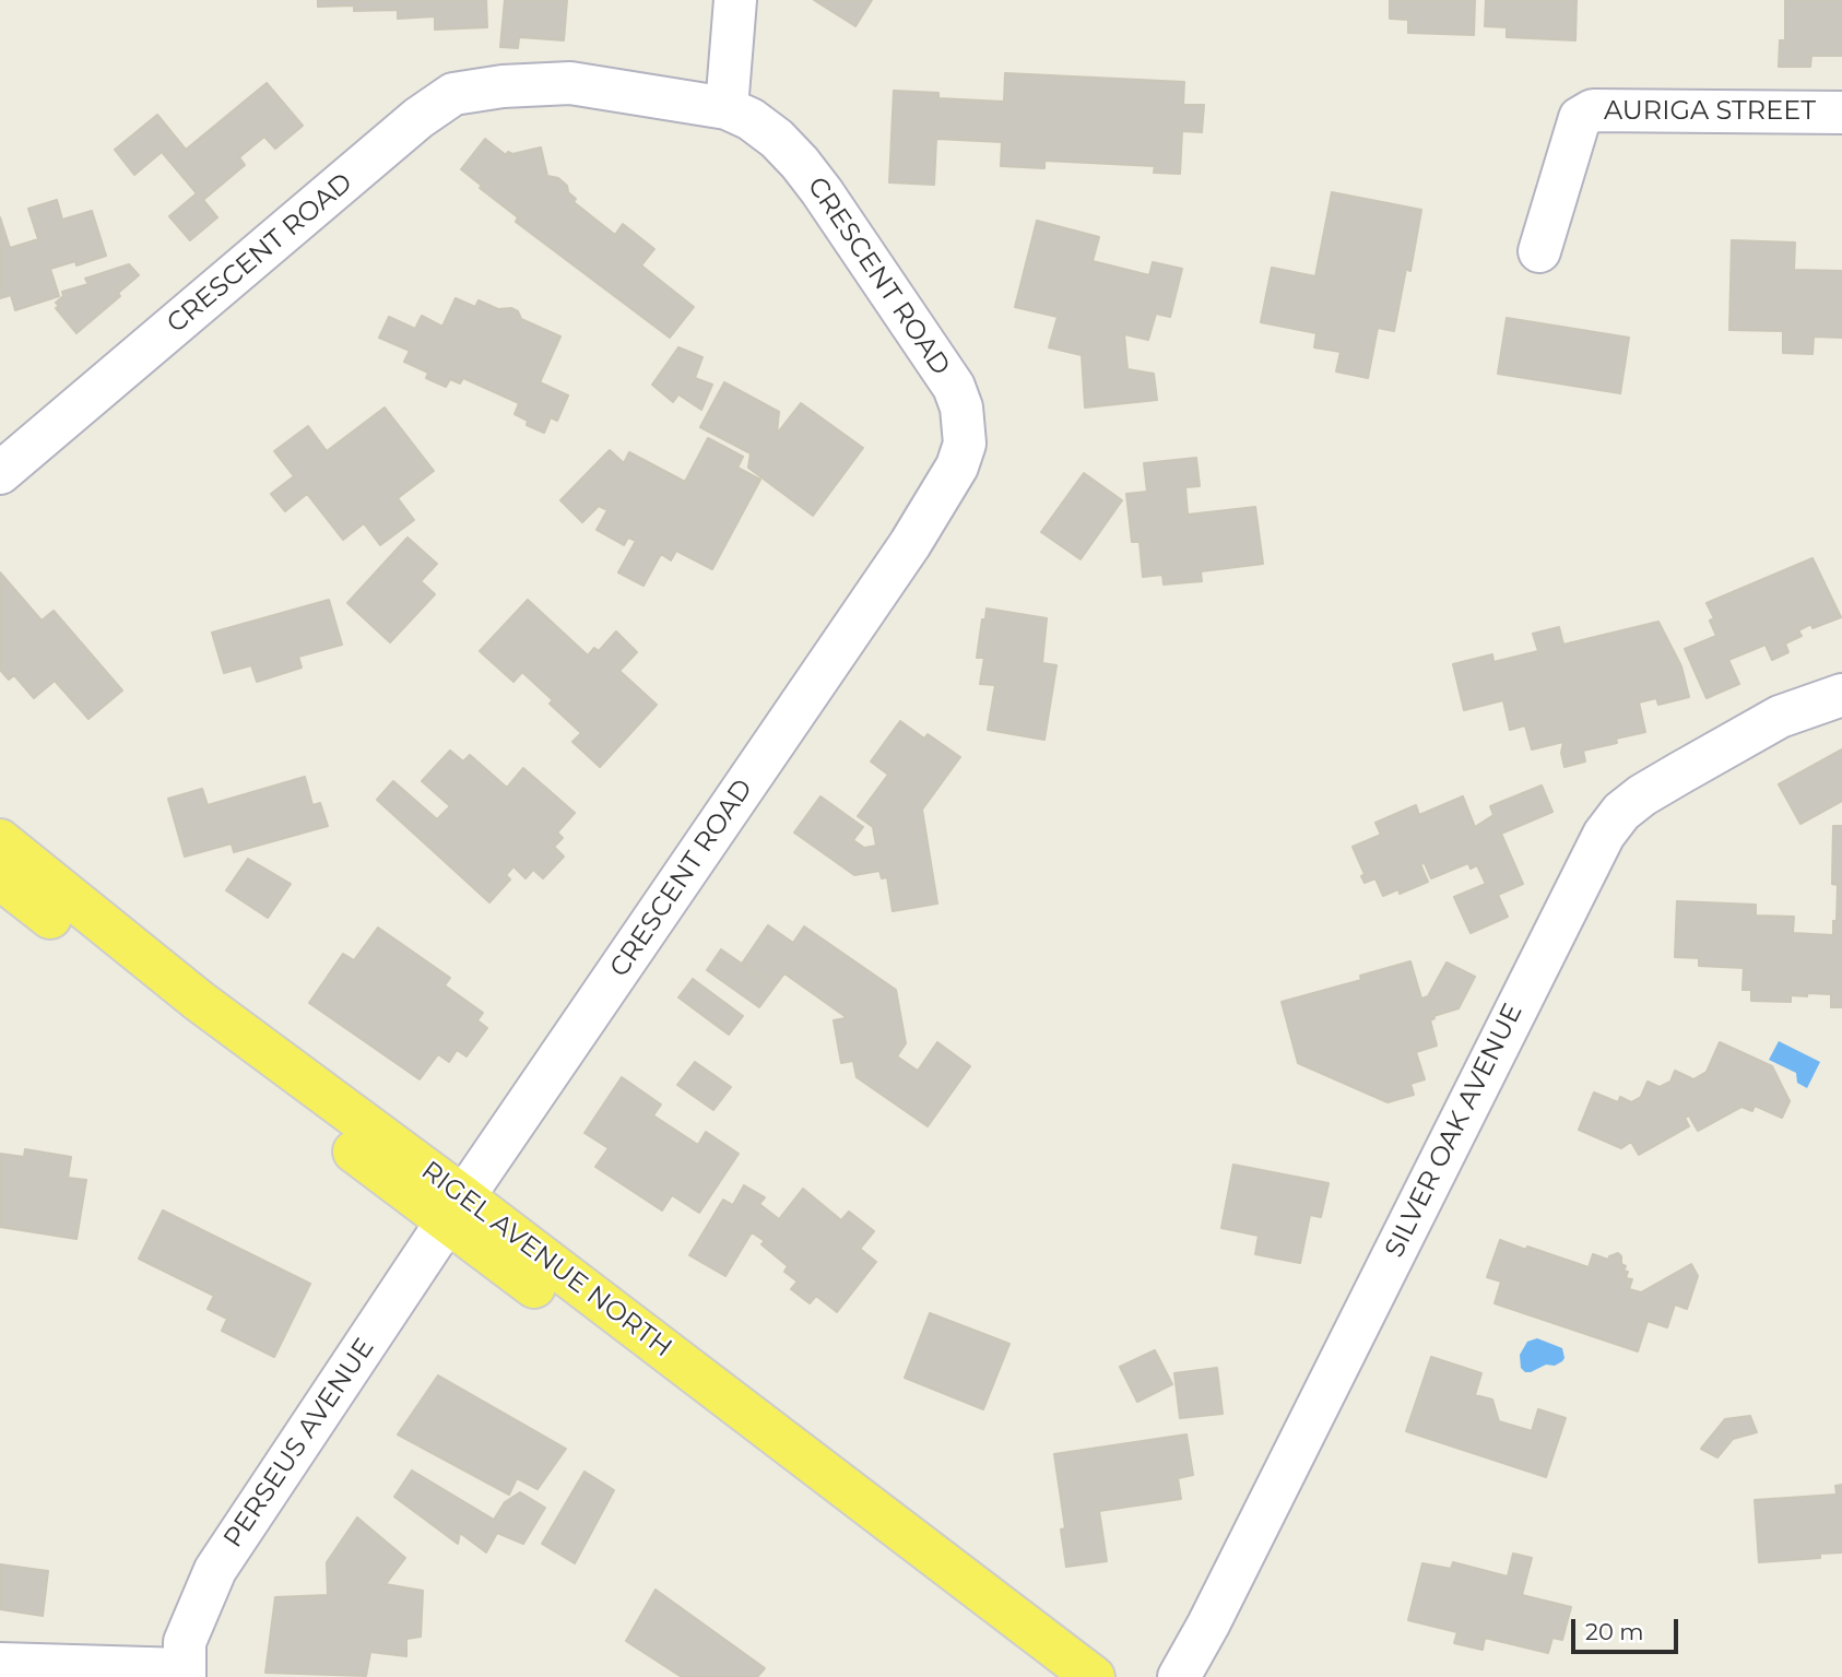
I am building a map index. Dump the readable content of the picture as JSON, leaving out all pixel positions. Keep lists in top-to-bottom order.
{
  "streets": {
    "main road": ["RIGEL AVENUE NORTH"],
    "street": [
      "AURIGA STREET",
      "CRESCENT ROAD",
      "SILVER OAK AVENUE",
      "PERSEUS AVENUE"
    ]
  },
  "crossings": [
    ["CRESCENT ROAD", "RIGEL AVENUE NORTH"],
    ["CRESCENT ROAD", "PERSEUS AVENUE"],
    ["RIGEL AVENUE NORTH", "PERSEUS AVENUE"]
  ],
  "scale_bar": "20 m"
}
